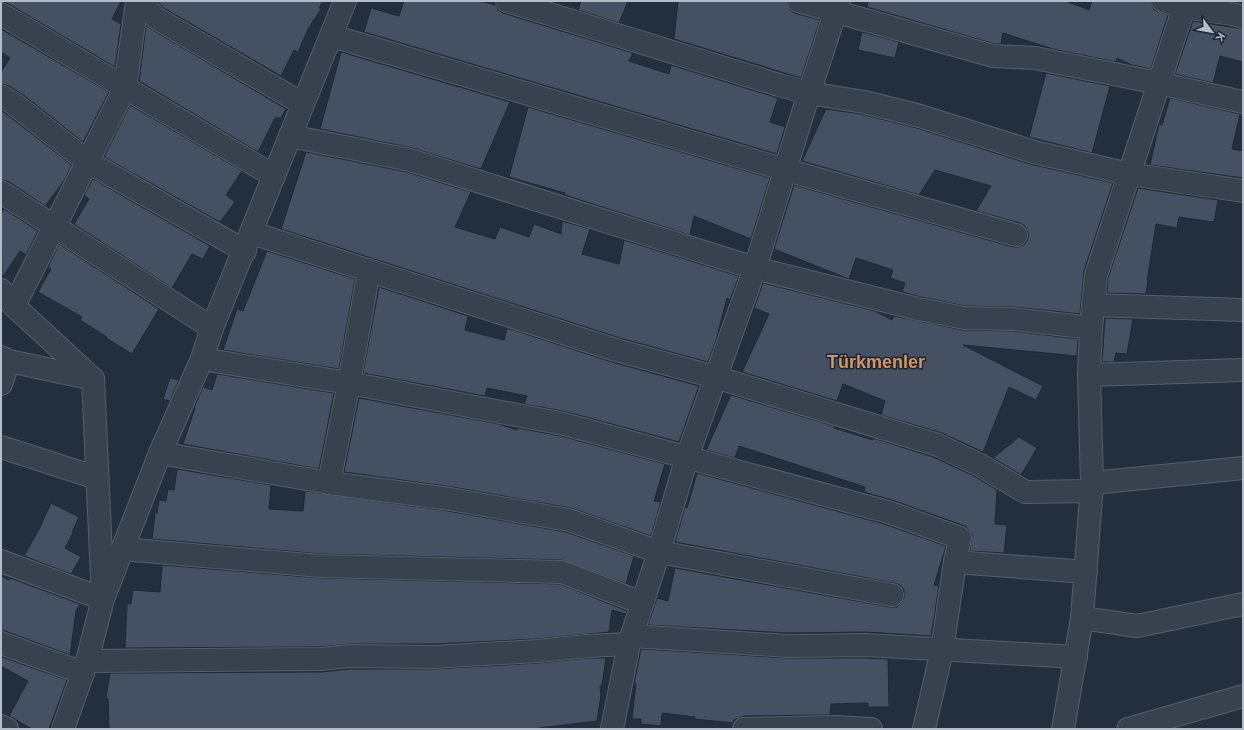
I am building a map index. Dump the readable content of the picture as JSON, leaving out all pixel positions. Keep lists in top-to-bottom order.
{
  "districts": ["Türkmenler"],
  "north": "bottom right"
}
